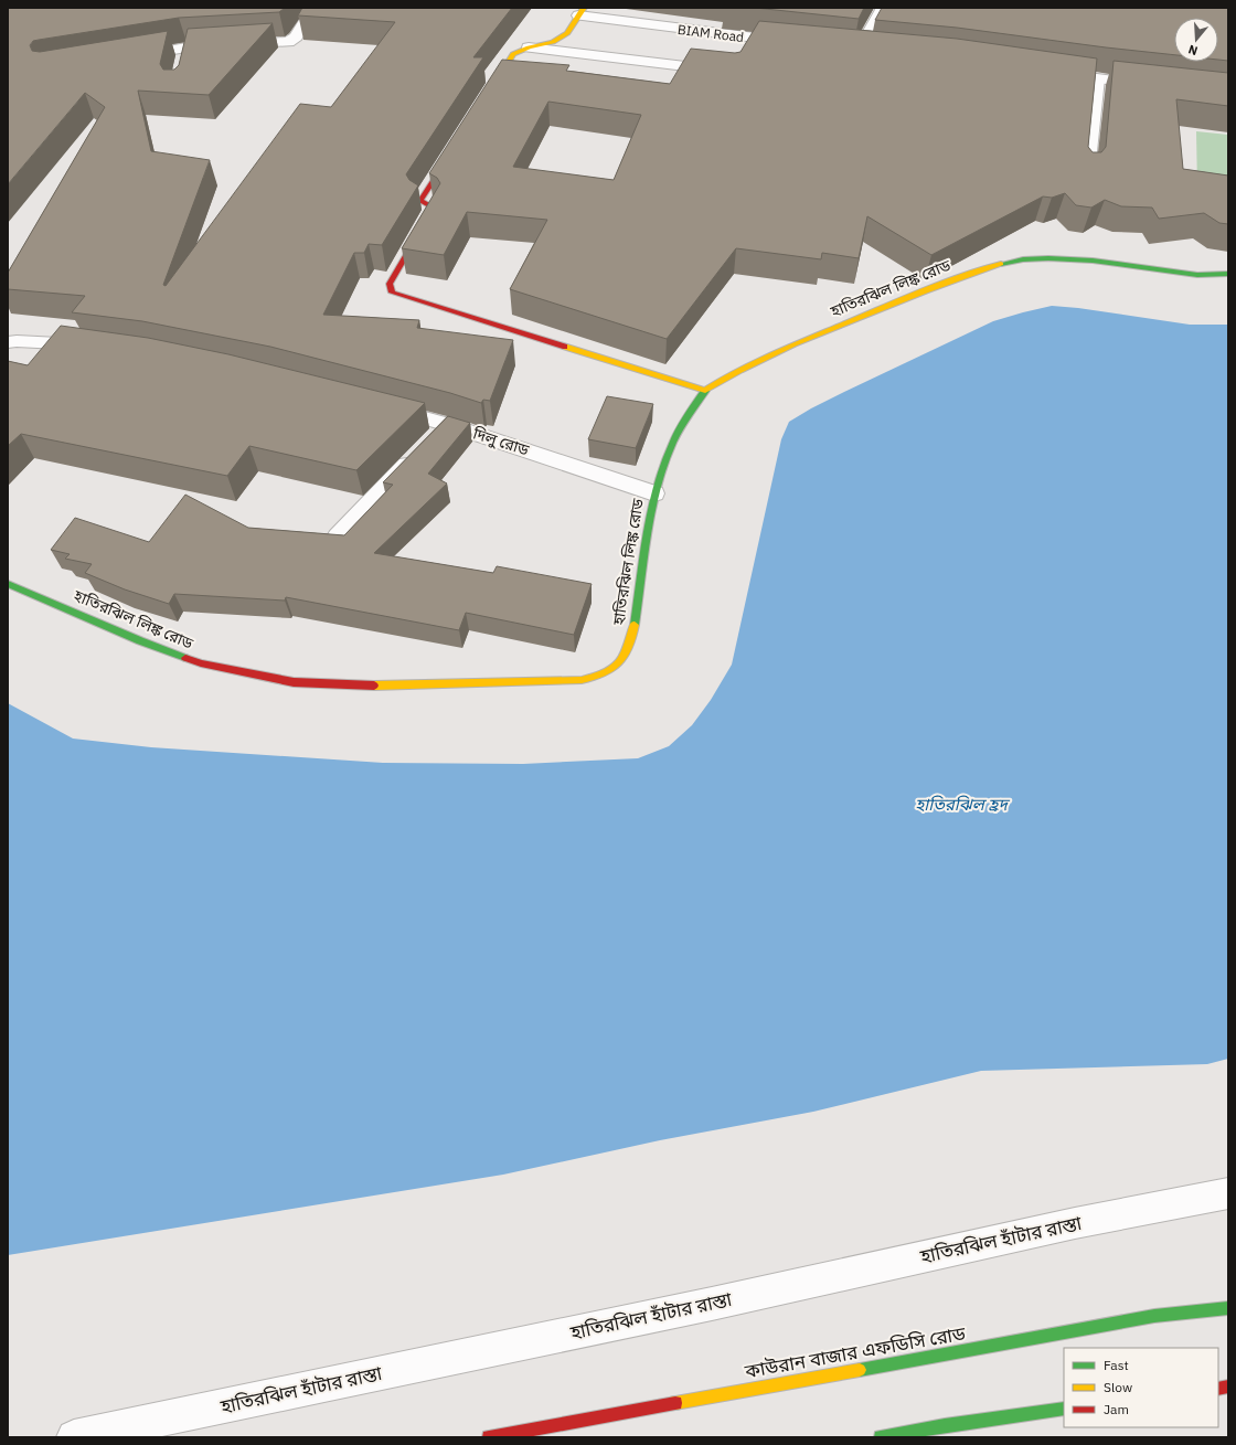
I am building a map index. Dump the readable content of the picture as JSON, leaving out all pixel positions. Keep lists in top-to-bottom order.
{
  "streets": {
    "street": [
      "BIAM Road",
      "হাতিরঝিল লিঙ্ক রোড",
      "দিলু রোড",
      "হাতিরঝিল হাঁটার রাস্তা",
      "কাউরান বাজার এফডিসি রোড"
    ]
  },
  "crossings": [
    ["হাতিরঝিল লিঙ্ক রোড", "দিলু রোড"]
  ],
  "water": ["হাতিরঝিল হ্রদ"],
  "legend": ["Fast", "Slow", "Jam"],
  "north": "bottom"
}
